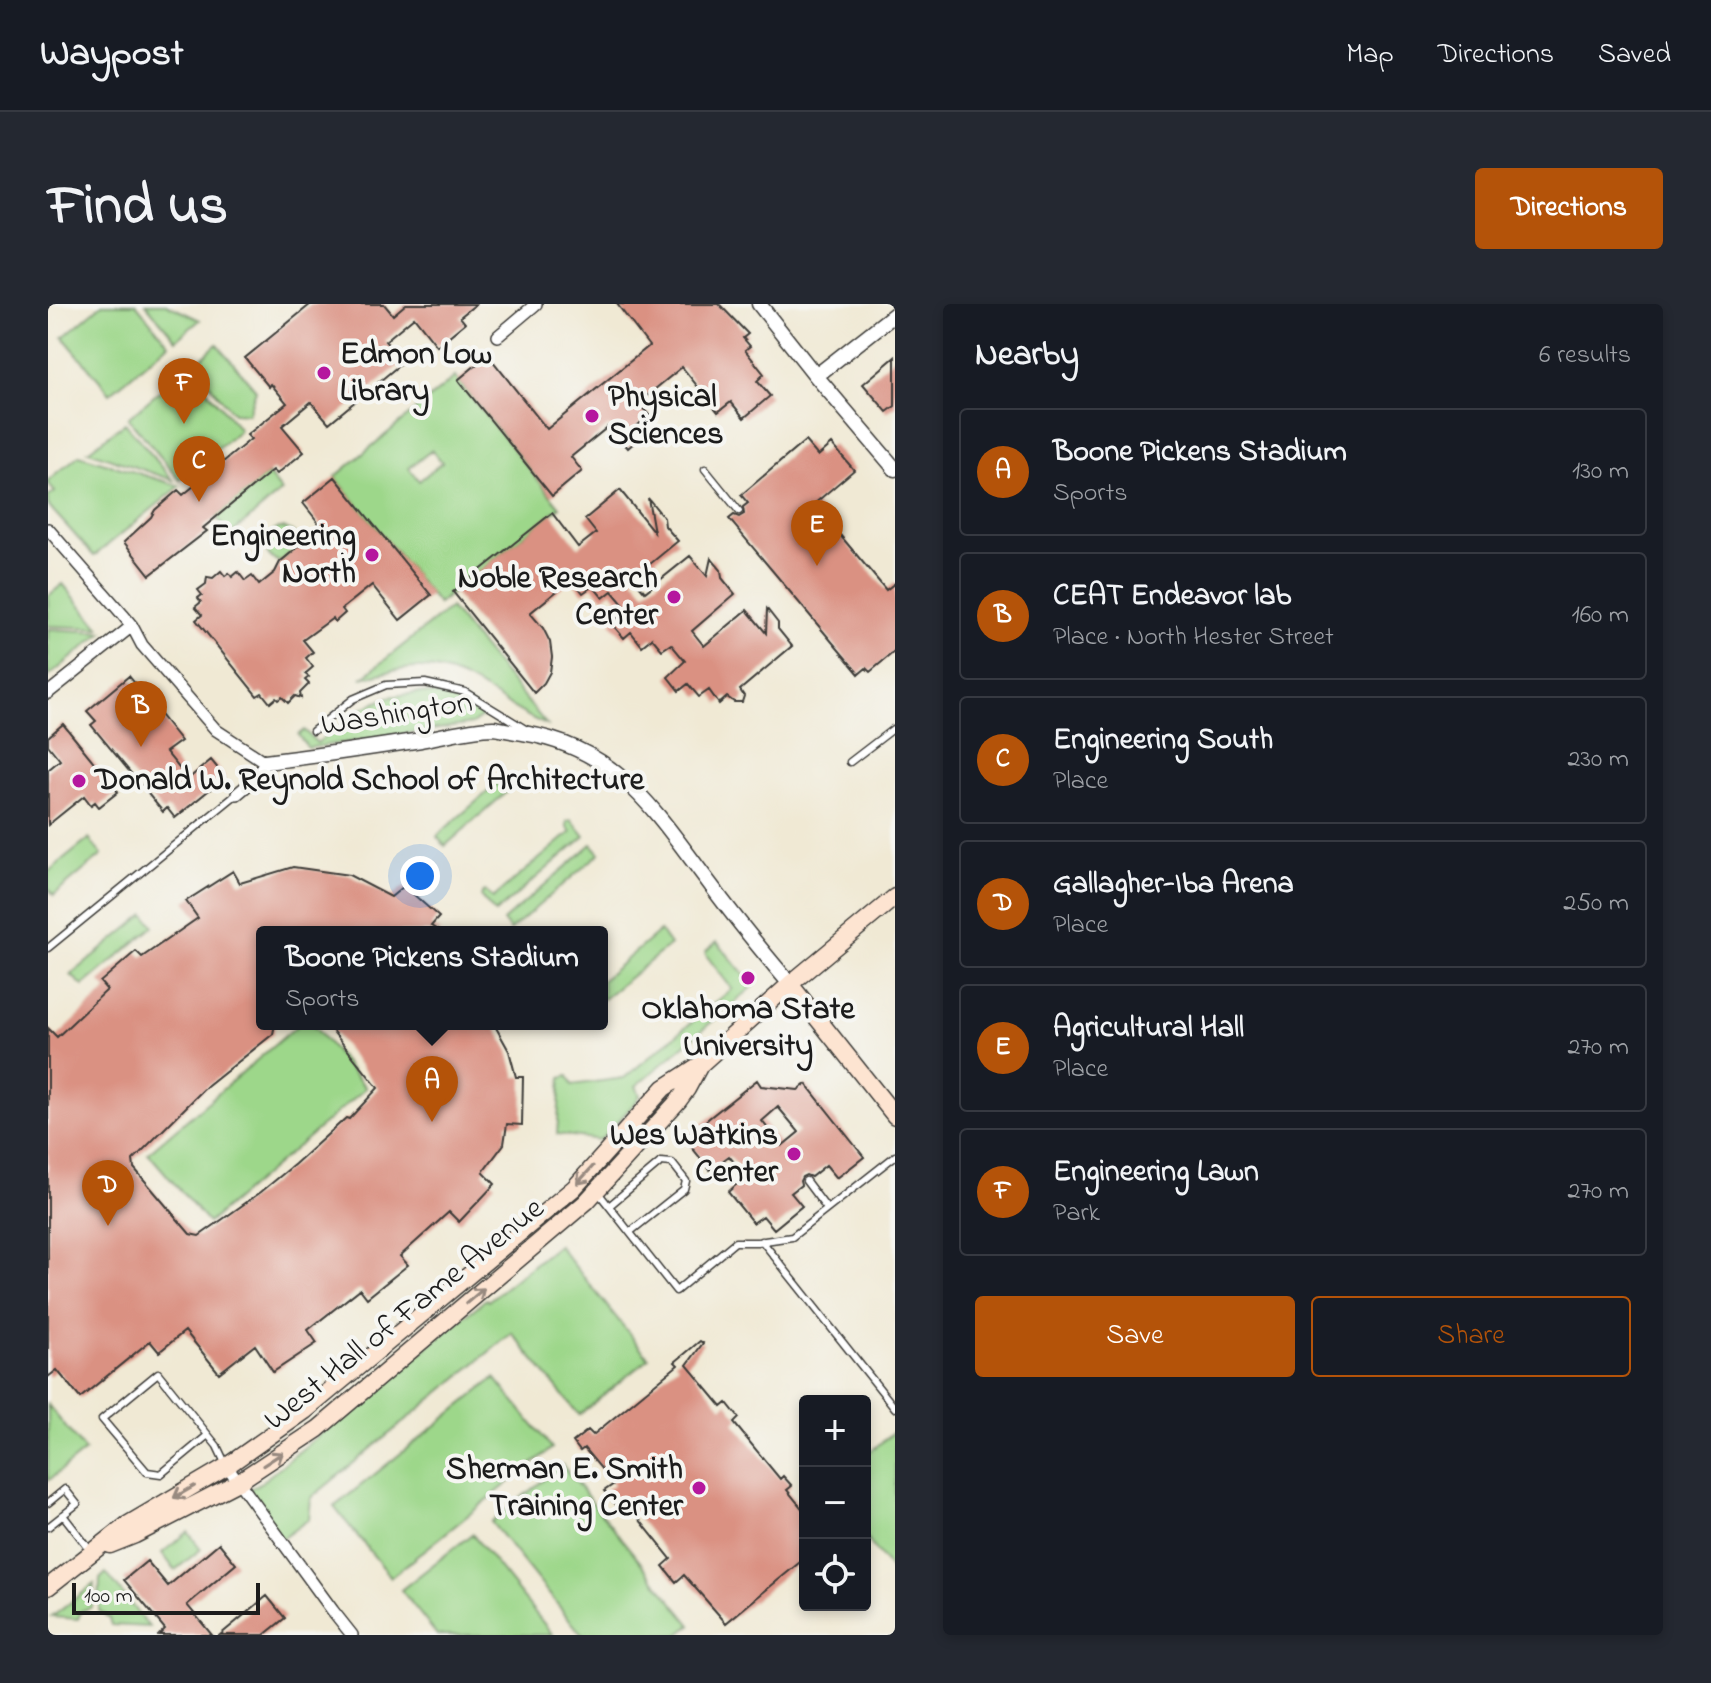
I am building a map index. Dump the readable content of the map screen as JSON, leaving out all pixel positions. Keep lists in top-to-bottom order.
{
  "streets": {
    "main road": ["West Hall of Fame Avenue"],
    "street": ["Washington"]
  },
  "crossings": [
    ["Washington", "West Hall of Fame Avenue"]
  ],
  "places": [
    "Edmon Low Library",
    "Physical Sciences",
    "Engineering North",
    "Noble Research Center",
    "Donald W. Reynold School of Architecture",
    "Oklahoma State University",
    "Wes Watkins Center",
    "Sherman E. Smith Training Center"
  ],
  "scale_bar": "100 m",
  "page": {
    "header": "Waypost",
    "nav": ["Map", "Directions", "Saved"],
    "title": "Find us",
    "buttons": [
      "Directions",
      ["Save", "Share"]
    ],
    "heading": ["Nearby", "6 results"],
    "pins": [
      "F",
      "C",
      "E",
      "B",
      "A",
      "D"
    ],
    "list": [
      {
        "mark": "A",
        "name": "Boone Pickens Stadium",
        "note": "Sports",
        "value": "130 m"
      },
      {
        "mark": "B",
        "name": "CEAT Endeavor lab",
        "note": "Place · North Hester Street",
        "value": "160 m"
      },
      {
        "mark": "C",
        "name": "Engineering South",
        "note": "Place",
        "value": "230 m"
      },
      {
        "mark": "D",
        "name": "Gallagher-Iba Arena",
        "note": "Place",
        "value": "250 m"
      },
      {
        "mark": "E",
        "name": "Agricultural Hall",
        "note": "Place",
        "value": "270 m"
      },
      {
        "mark": "F",
        "name": "Engineering Lawn",
        "note": "Park",
        "value": "270 m"
      }
    ],
    "popup": ["Boone Pickens Stadium", "Sports"],
    "map_buttons": ["+", "−"],
    "scale": "100 m"
  }
}
